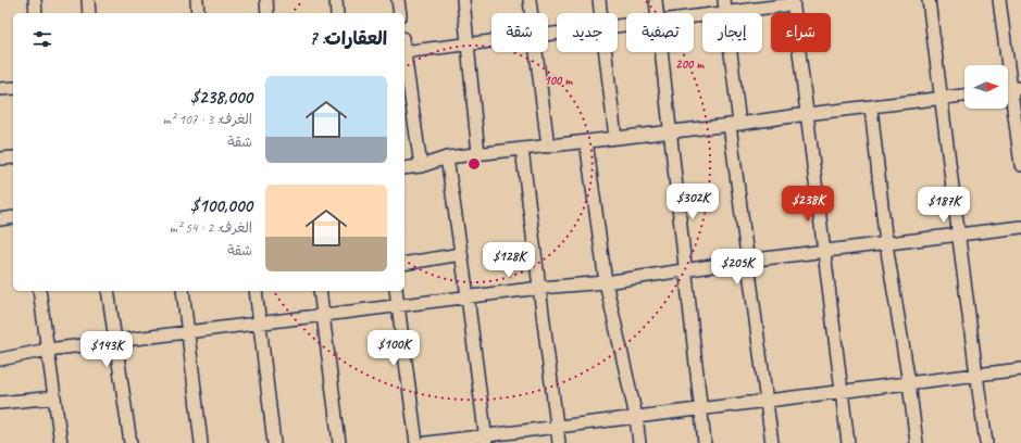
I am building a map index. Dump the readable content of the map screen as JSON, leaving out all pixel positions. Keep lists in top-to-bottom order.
{
  "north": "right",
  "page": {
    "chip": [
      "شراء",
      "إيجار",
      "تصفية",
      "جديد",
      "شقة"
    ],
    "heading": "العقارات: 7",
    "list": [
      {
        "name": "$238,000",
        "note": "الغرف: 3 · 107 m² · شقة"
      },
      {
        "name": "$100,000",
        "note": "الغرف: 2 · 54 m² · شقة"
      }
    ],
    "price": [
      "$302K",
      "$238K",
      "$187K",
      "$128K",
      "$205K",
      "$100K",
      "$143K"
    ]
  },
  "rings": ["200 m", "100 m"]
}
